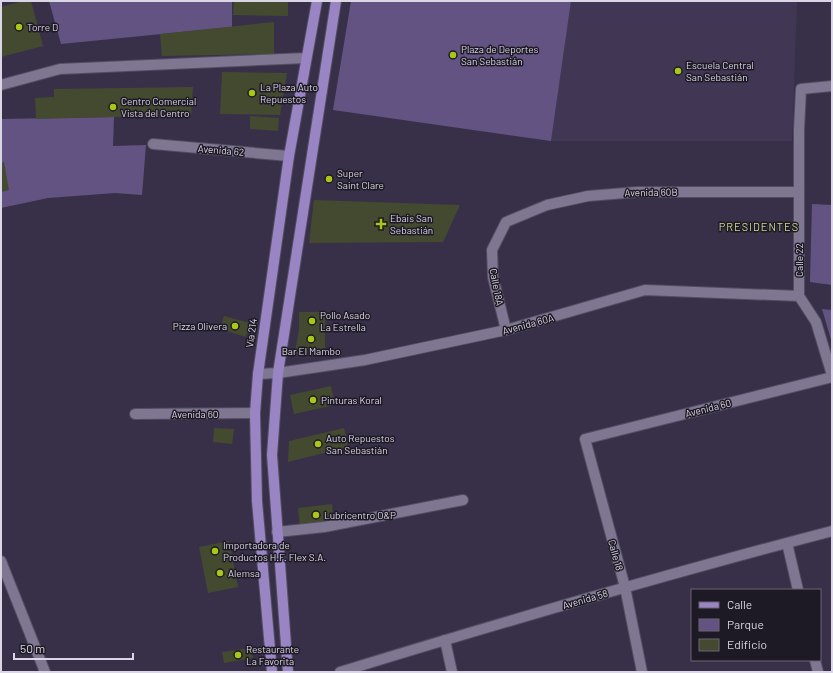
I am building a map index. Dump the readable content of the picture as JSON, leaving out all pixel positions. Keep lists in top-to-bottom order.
{
  "streets": {
    "main road": ["Vía 214"],
    "street": [
      "Avenida 62",
      "Avenida 60B",
      "Calle 22",
      "Calle 18A",
      "Avenida 60A",
      "Avenida 60",
      "Calle 18",
      "Avenida 58"
    ]
  },
  "crossings": [
    ["Avenida 62", "Vía 214"],
    ["Avenida 60B", "Calle 22"],
    ["Avenida 60B", "Calle 18A"],
    ["Calle 22", "Avenida 60A"],
    ["Calle 18A", "Avenida 60A"],
    ["Avenida 60A", "Vía 214"],
    ["Vía 214", "Avenida 60"],
    ["Avenida 60", "Calle 18"],
    ["Calle 18", "Avenida 58"]
  ],
  "districts": ["PRESIDENTES"],
  "places": {
    "other": [
      "Torre D",
      "Plaza de Deportes San Sebastián",
      "Escuela Central San Sebastián",
      "La Plaza Auto Repuestos",
      "Centro Comercial Vista del Centro",
      "Super Saint Clare",
      "Pollo Asado La Estrella",
      "Pizza Olivera",
      "Bar El Mambo",
      "Pinturas Koral",
      "Auto Repuestos San Sebastián",
      "Lubricentro O&P",
      "Importadora de Productos H.F. Flex S.A.",
      "Alemsa",
      "Restaurante La Favorita"
    ],
    "health": ["Ebais San Sebastián"]
  },
  "legend": ["Calle", "Parque", "Edificio"],
  "scale_bar": "50 m"
}
